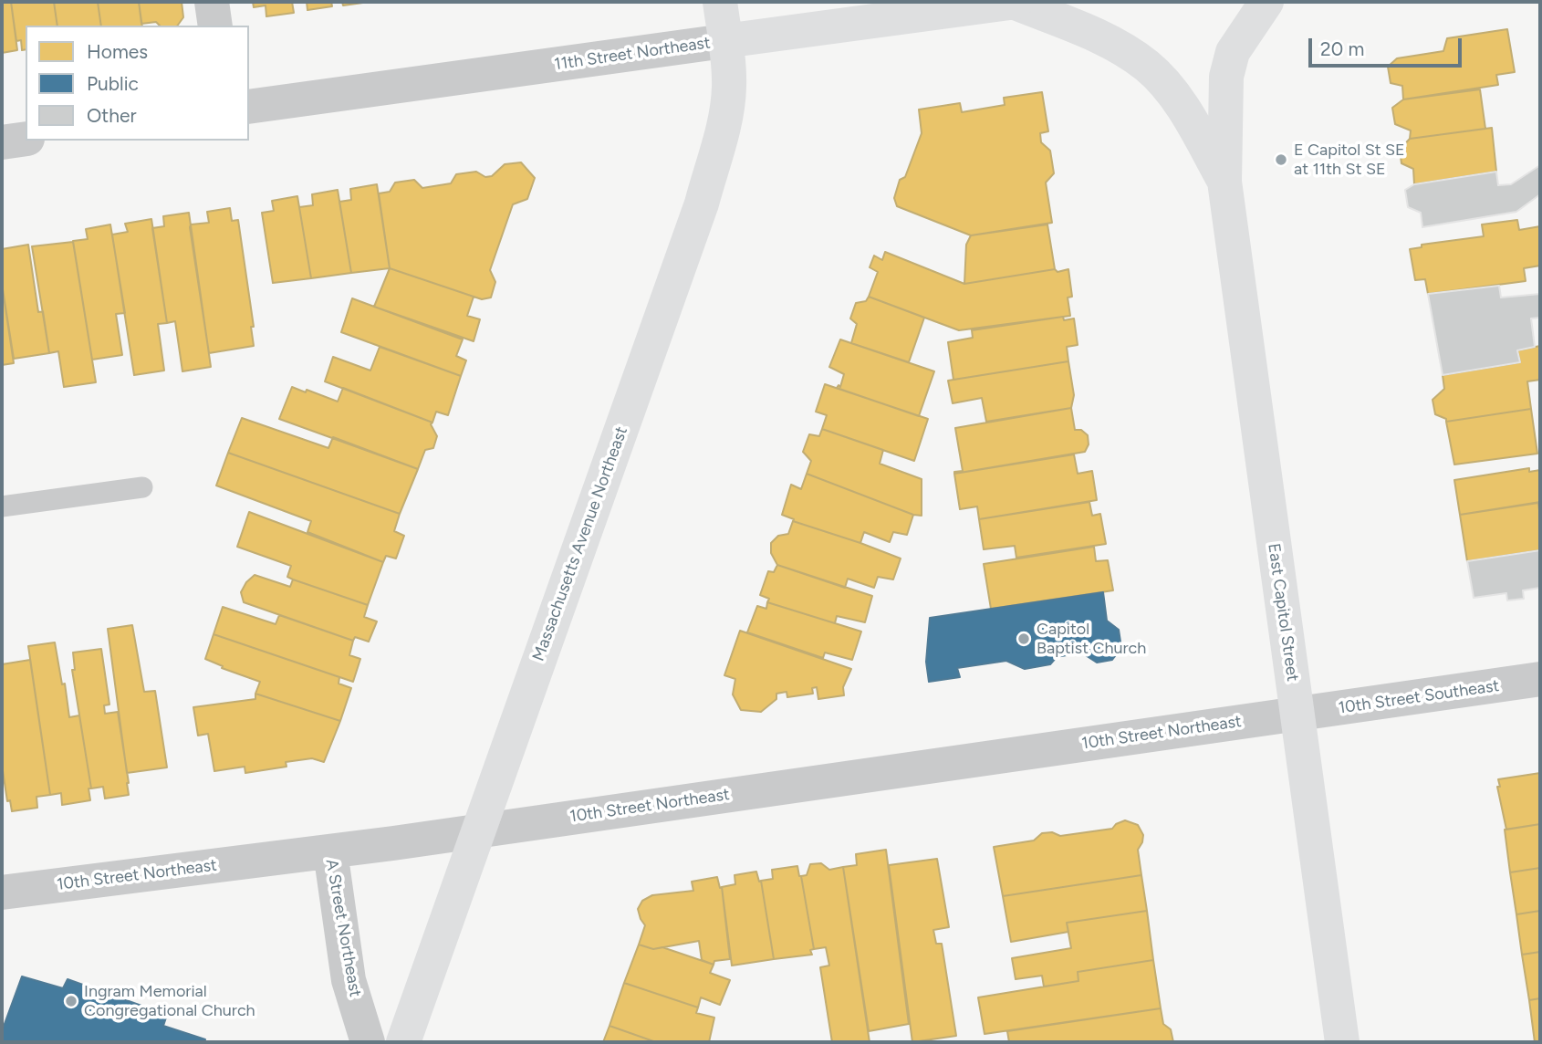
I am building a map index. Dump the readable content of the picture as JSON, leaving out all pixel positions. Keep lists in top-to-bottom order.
{
  "streets": {
    "main road": ["11th Street Northeast", "Massachusetts Avenue Northeast", "East Capitol Street"],
    "street": ["10th Street Southeast", "10th Street Northeast", "A Street Northeast"]
  },
  "crossings": [
    ["11th Street Northeast", "Massachusetts Avenue Northeast"],
    ["Massachusetts Avenue Northeast", "10th Street Northeast"],
    ["East Capitol Street", "10th Street Southeast"],
    ["East Capitol Street", "10th Street Northeast"],
    ["10th Street Southeast", "10th Street Northeast"],
    ["10th Street Northeast", "A Street Northeast"]
  ],
  "places": ["E Capitol St SE at 11th St SE", "Capitol Baptist Church", "Ingram Memorial Congregational Church"],
  "legend": ["Homes", "Public", "Other"],
  "scale_bar": "20 m"
}
